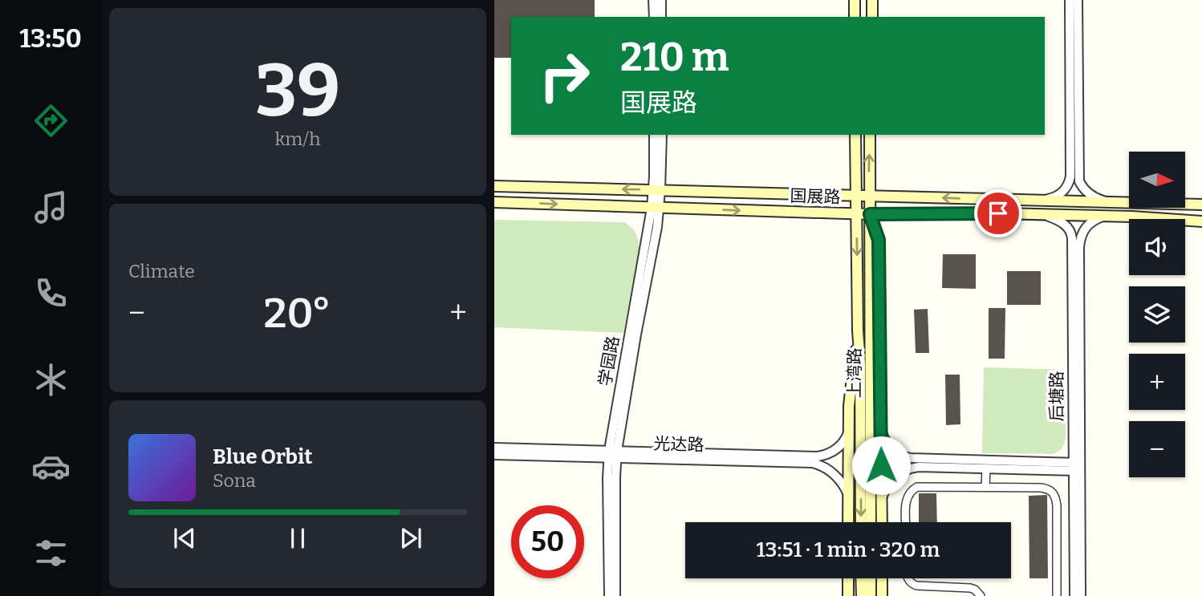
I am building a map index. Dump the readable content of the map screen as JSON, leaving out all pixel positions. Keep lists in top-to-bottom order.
{
  "streets": {
    "main road": ["国展路", "上湾路"],
    "street": ["学园路", "后塘路", "光达路"]
  },
  "crossings": [
    ["国展路", "学园路"],
    ["国展路", "上湾路"],
    ["国展路", "后塘路"],
    ["学园路", "光达路"],
    ["上湾路", "光达路"]
  ],
  "north": "right",
  "page": {
    "tabs": "13:50",
    "tile": [
      ["39", "km/h"],
      "Climate"
    ],
    "turn": ["210 m", "国展路"],
    "map_buttons": ["+", "−"],
    "heat": ["−", "20°", "+"],
    "song": ["Blue Orbit", "Sona"],
    "limit": "50",
    "trip": "13:51 · 1 min · 320 m"
  }
}
